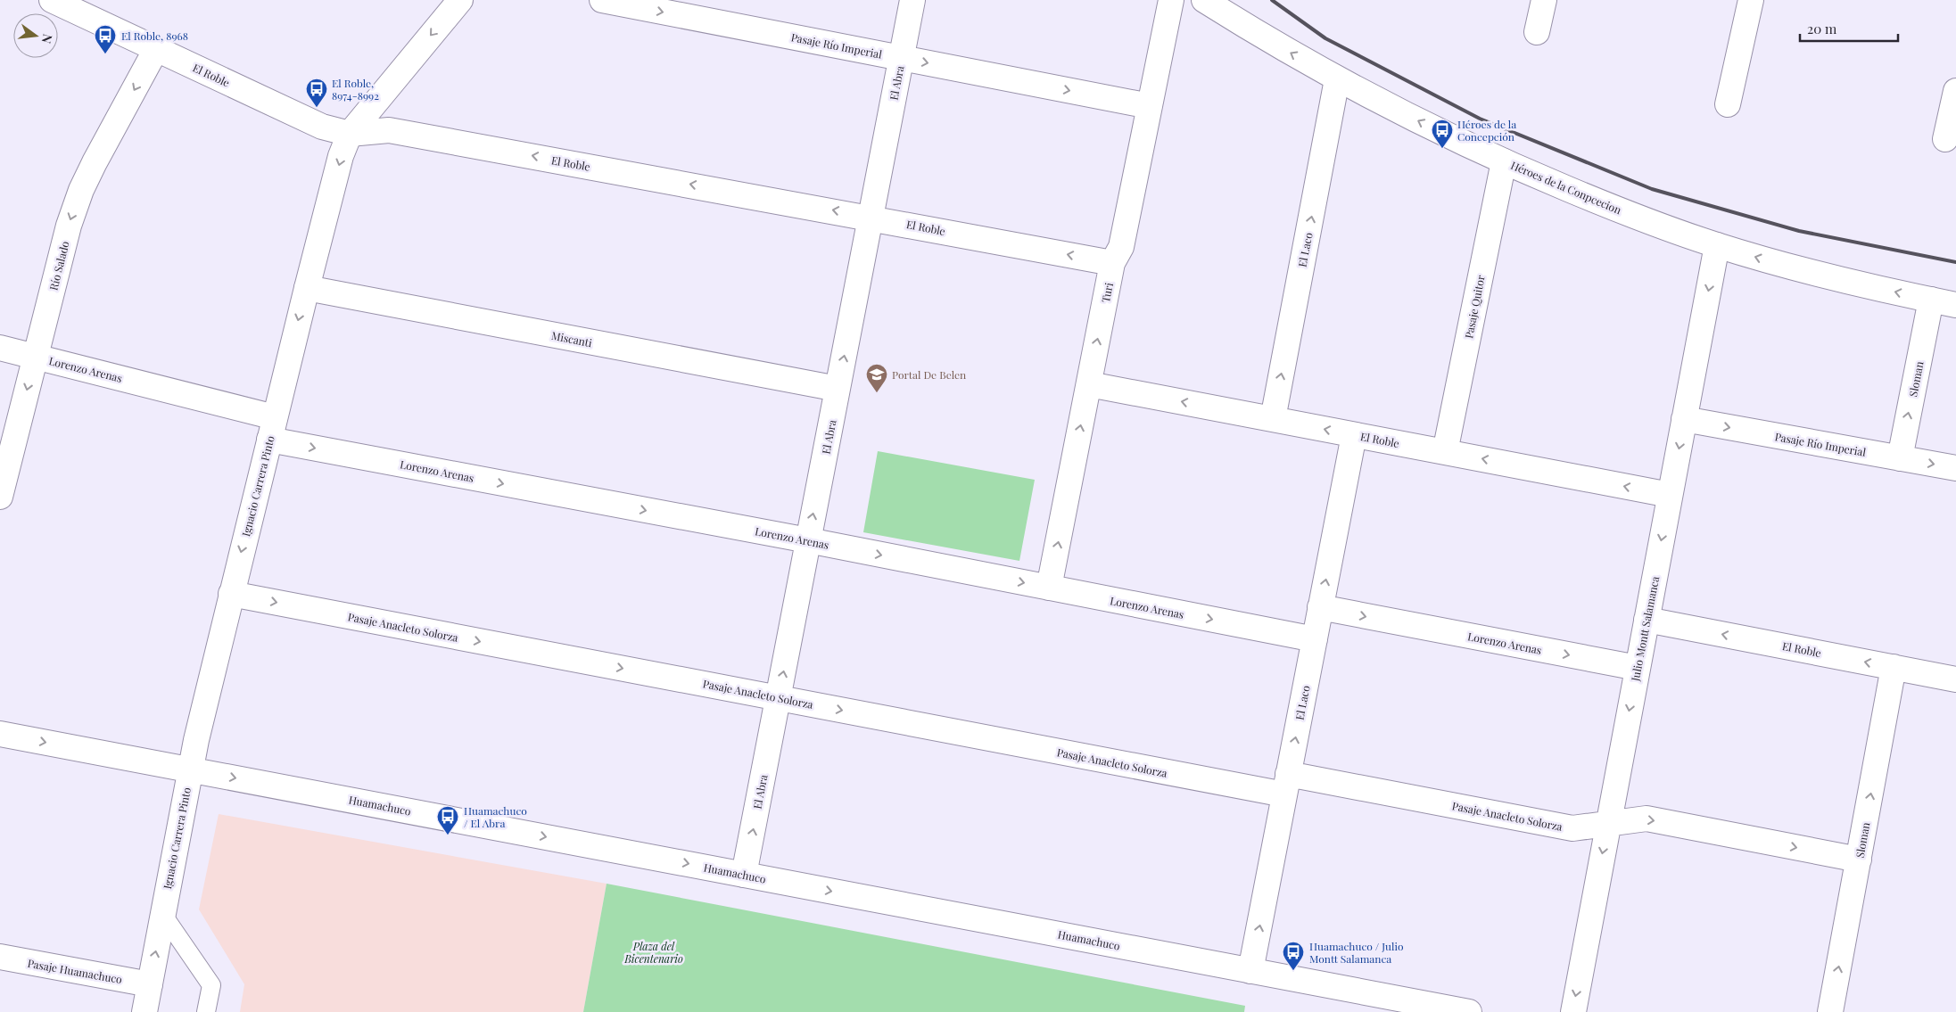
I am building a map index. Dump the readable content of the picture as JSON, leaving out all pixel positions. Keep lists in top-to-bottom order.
{
  "streets": {
    "street": [
      "Pasaje Río Imperial",
      "El Roble",
      "El Abra",
      "Héroes de la Conpcecion",
      "El Laco",
      "Río Salado",
      "Turi",
      "Pasaje Quitor",
      "Miscanti",
      "Lorenzo Arenas",
      "Sloman",
      "Ignacio Carrera Pinto",
      "Pasaje Anacleto Solorza",
      "Julio Montt Salamanca",
      "Huamachuco",
      "Pasaje Huamachuco"
    ]
  },
  "crossings": [
    ["Pasaje Río Imperial", "El Abra"],
    ["Pasaje Río Imperial", "Turi"],
    ["Pasaje Río Imperial", "Sloman"],
    ["Pasaje Río Imperial", "Julio Montt Salamanca"],
    ["El Roble", "El Abra"],
    ["El Roble", "El Laco"],
    ["El Roble", "Río Salado"],
    ["El Roble", "Turi"],
    ["El Roble", "Pasaje Quitor"],
    ["El Roble", "Sloman"],
    ["El Roble", "Ignacio Carrera Pinto"],
    ["El Roble", "Julio Montt Salamanca"],
    ["El Abra", "Miscanti"],
    ["El Abra", "Lorenzo Arenas"],
    ["El Abra", "Pasaje Anacleto Solorza"],
    ["El Abra", "Huamachuco"],
    ["Héroes de la Conpcecion", "El Laco"],
    ["Héroes de la Conpcecion", "Pasaje Quitor"],
    ["Héroes de la Conpcecion", "Sloman"],
    ["Héroes de la Conpcecion", "Julio Montt Salamanca"],
    ["El Laco", "Lorenzo Arenas"],
    ["El Laco", "Pasaje Anacleto Solorza"],
    ["El Laco", "Huamachuco"],
    ["Río Salado", "Lorenzo Arenas"],
    ["Turi", "Lorenzo Arenas"],
    ["Miscanti", "Ignacio Carrera Pinto"],
    ["Lorenzo Arenas", "Ignacio Carrera Pinto"],
    ["Lorenzo Arenas", "Julio Montt Salamanca"],
    ["Sloman", "Pasaje Anacleto Solorza"],
    ["Ignacio Carrera Pinto", "Pasaje Anacleto Solorza"],
    ["Ignacio Carrera Pinto", "Huamachuco"],
    ["Ignacio Carrera Pinto", "Pasaje Huamachuco"],
    ["Pasaje Anacleto Solorza", "Julio Montt Salamanca"]
  ],
  "one_way": [
    "Pasaje Río Imperial",
    "El Roble",
    "El Abra",
    "Héroes de la Conpcecion",
    "El Laco",
    "Río Salado",
    "Turi",
    "Lorenzo Arenas",
    "Sloman",
    "Pasaje Anacleto Solorza",
    "Julio Montt Salamanca",
    "Huamachuco"
  ],
  "parks": ["Plaza del Bicentenario"],
  "places": {
    "bus stop": [
      "El Roble, 8968",
      "El Roble, 8974-8992",
      "Héroes de la Concepción",
      "Huamachuco / El Abra",
      "Huamachuco / Julio Montt Salamanca"
    ],
    "school or university": ["Portal De Belen"]
  },
  "scale_bar": "20 m",
  "north": "right"
}
